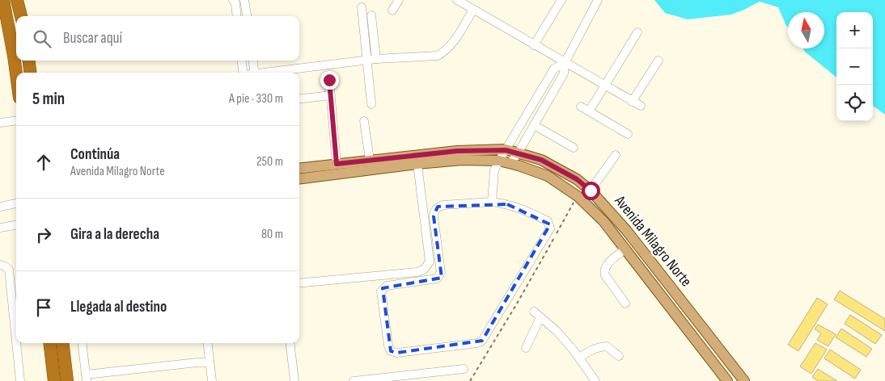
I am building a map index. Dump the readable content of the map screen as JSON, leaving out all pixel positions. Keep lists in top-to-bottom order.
{
  "streets": {
    "main road": ["Avenida Milagro Norte"]
  },
  "north": "top",
  "page": {
    "map_buttons": ["+", "−"],
    "search": "Buscar aquí",
    "heading": ["5 min", "A pie · 330 m"],
    "list": [
      ["Continúa", "Avenida Milagro Norte", "250 m"],
      ["Gira a la derecha", "80 m"],
      "Llegada al destino"
    ]
  }
}
